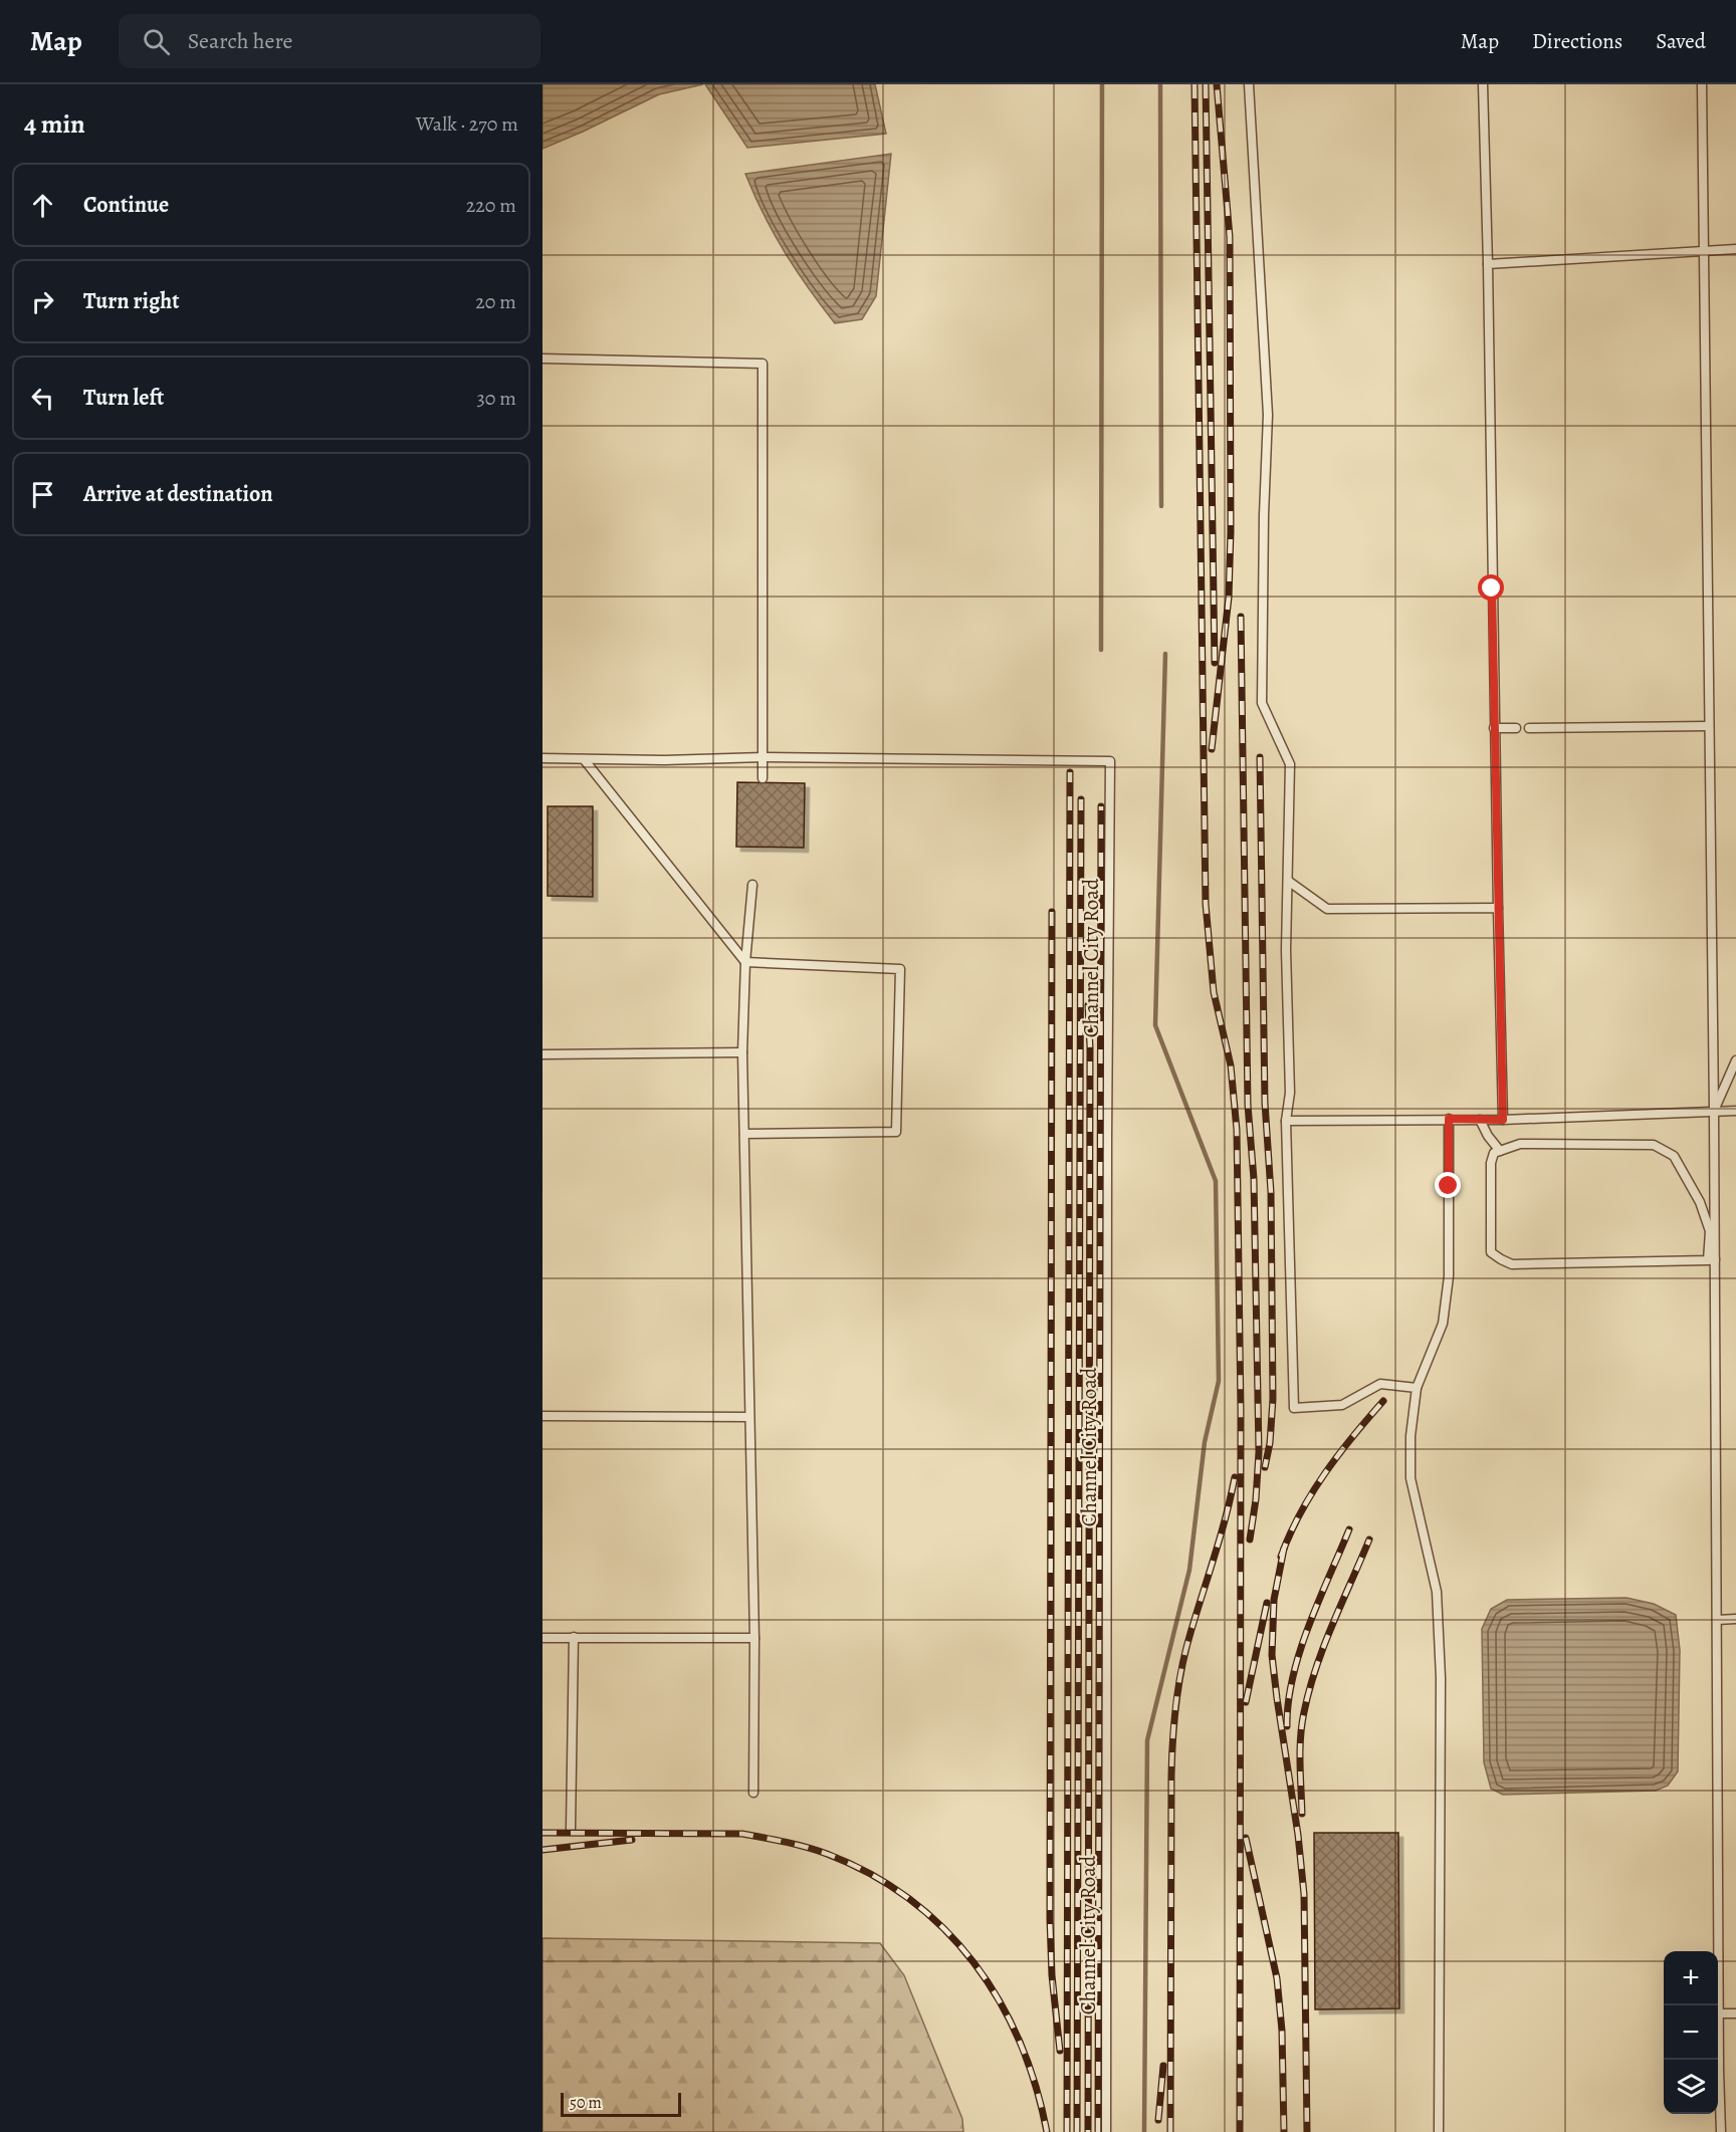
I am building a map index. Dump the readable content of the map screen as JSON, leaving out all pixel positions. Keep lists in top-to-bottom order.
{
  "streets": {
    "lane": ["Channel City Road"]
  },
  "scale_bar": "50 m",
  "page": {
    "header": "Map",
    "search": "Search here",
    "nav": ["Map", "Directions", "Saved"],
    "heading": ["4 min", "Walk · 270 m"],
    "list": [
      ["Continue", "220 m"],
      ["Turn right", "20 m"],
      ["Turn left", "30 m"],
      "Arrive at destination"
    ],
    "map_buttons": ["+", "−"],
    "scale": "50 m"
  }
}
